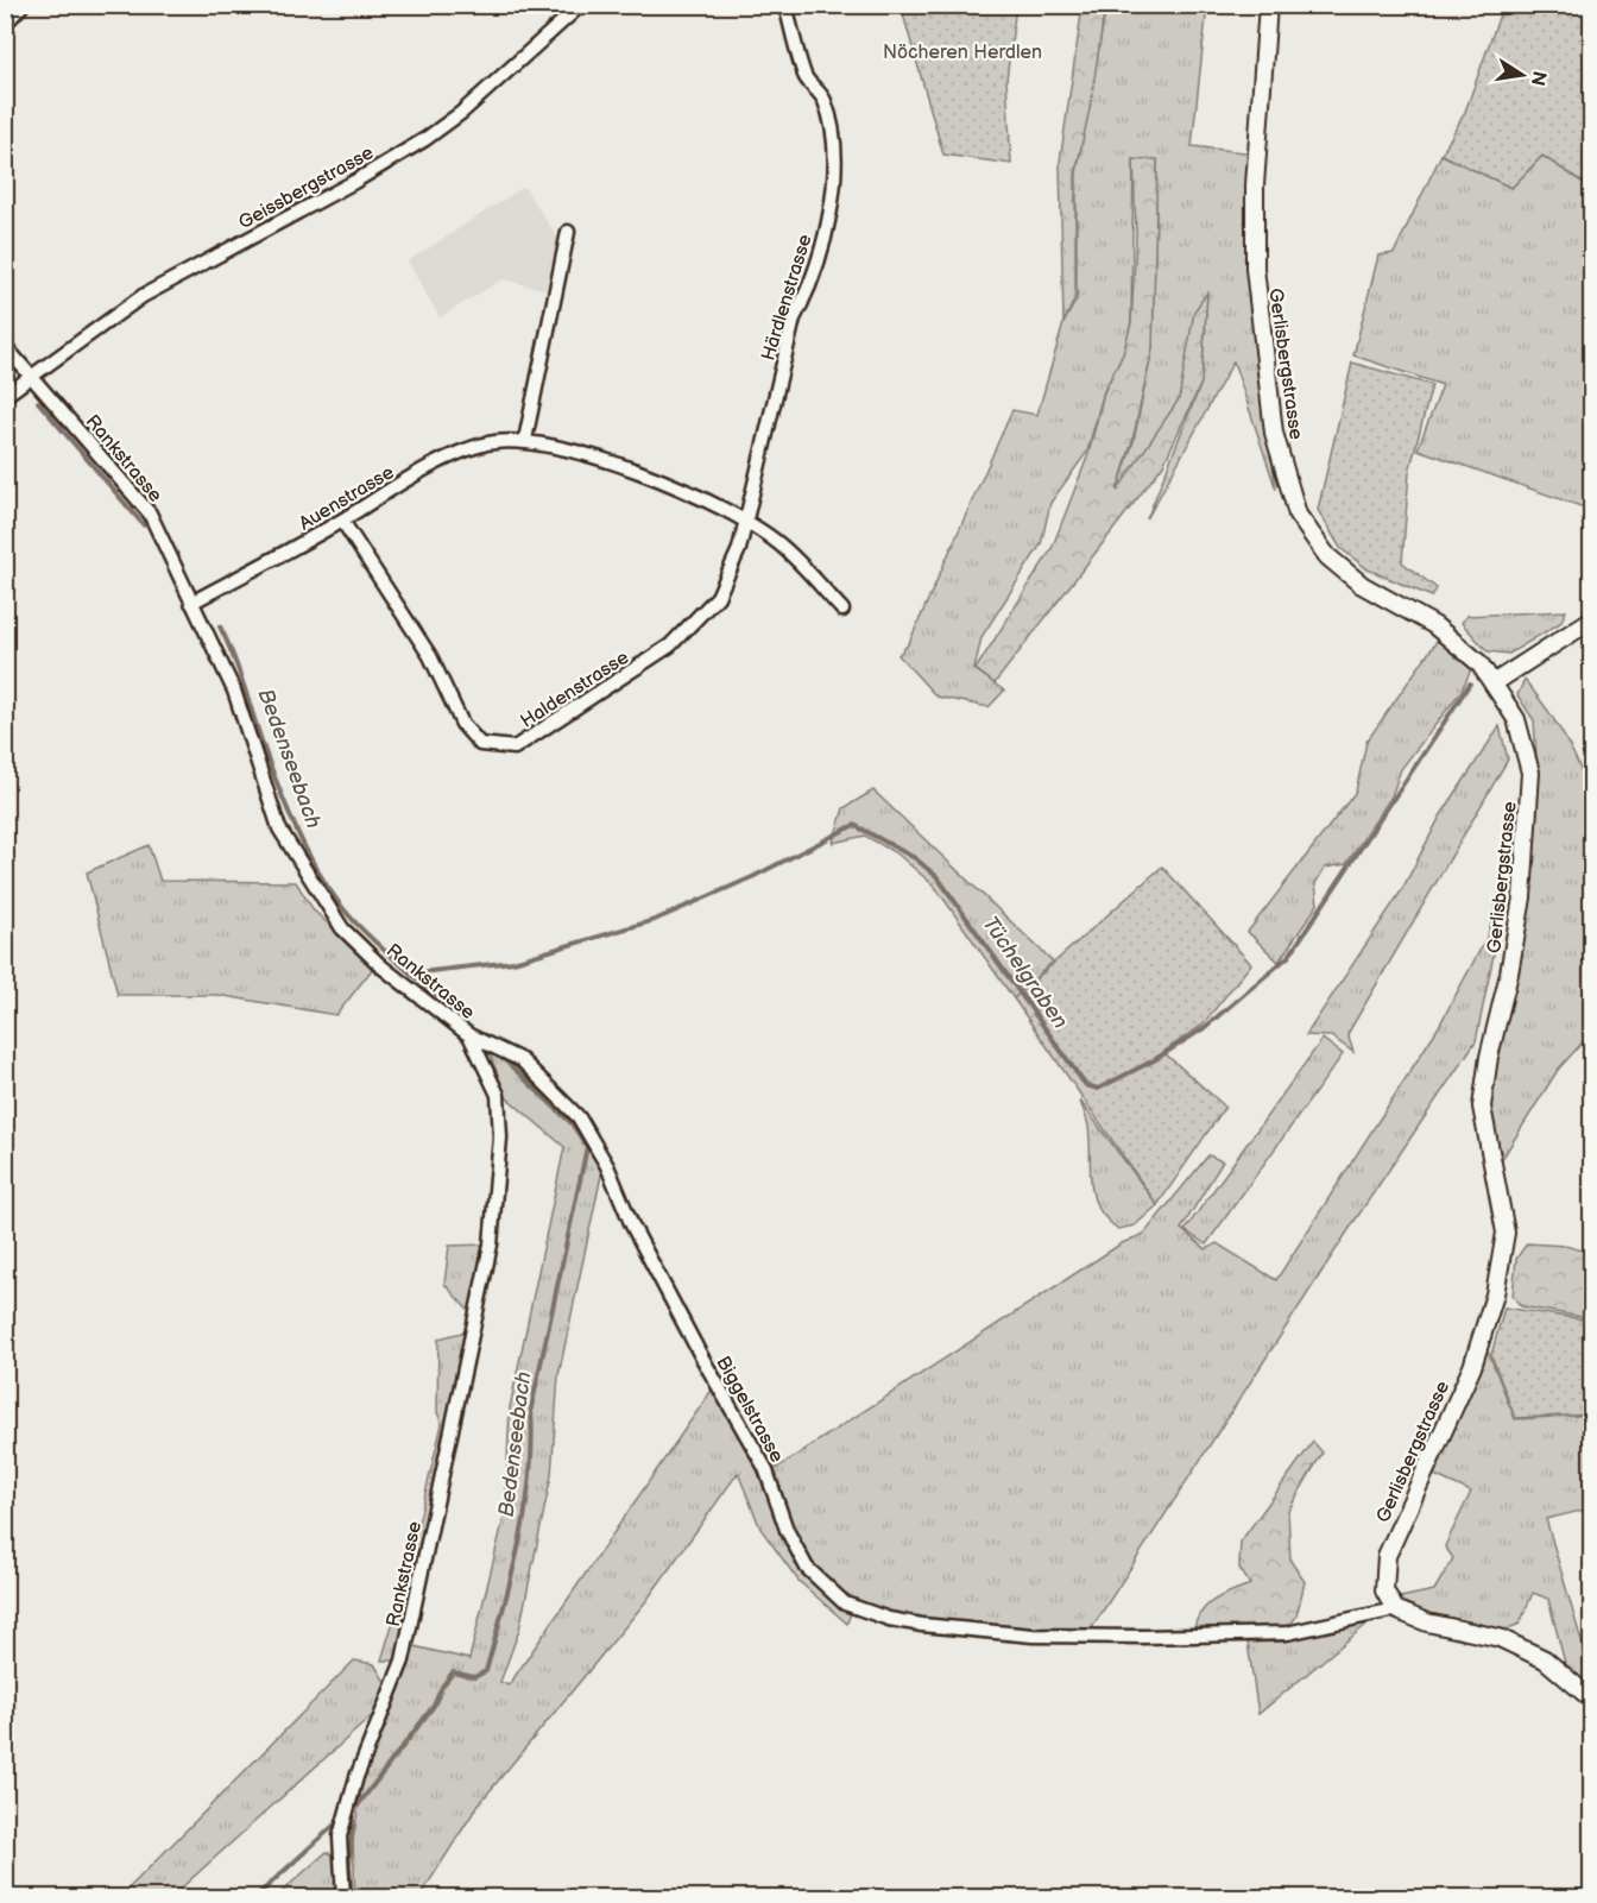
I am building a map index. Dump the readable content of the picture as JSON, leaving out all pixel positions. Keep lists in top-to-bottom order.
{
  "streets": {
    "street": [
      "Geissbergstrasse",
      "Härdlenstrasse",
      "Gerlisbergstrasse",
      "Rankstrasse",
      "Auenstrasse",
      "Haldenstrasse",
      "Biggelstrasse"
    ]
  },
  "crossings": [
    ["Geissbergstrasse", "Rankstrasse"],
    ["Härdlenstrasse", "Auenstrasse"],
    ["Härdlenstrasse", "Haldenstrasse"],
    ["Gerlisbergstrasse", "Biggelstrasse"],
    ["Rankstrasse", "Auenstrasse"],
    ["Rankstrasse", "Biggelstrasse"],
    ["Auenstrasse", "Haldenstrasse"]
  ],
  "water": ["Bedenseebach", "Tüchelgraben"],
  "parks": ["Nöcheren Herdlen"],
  "north": "right"
}
